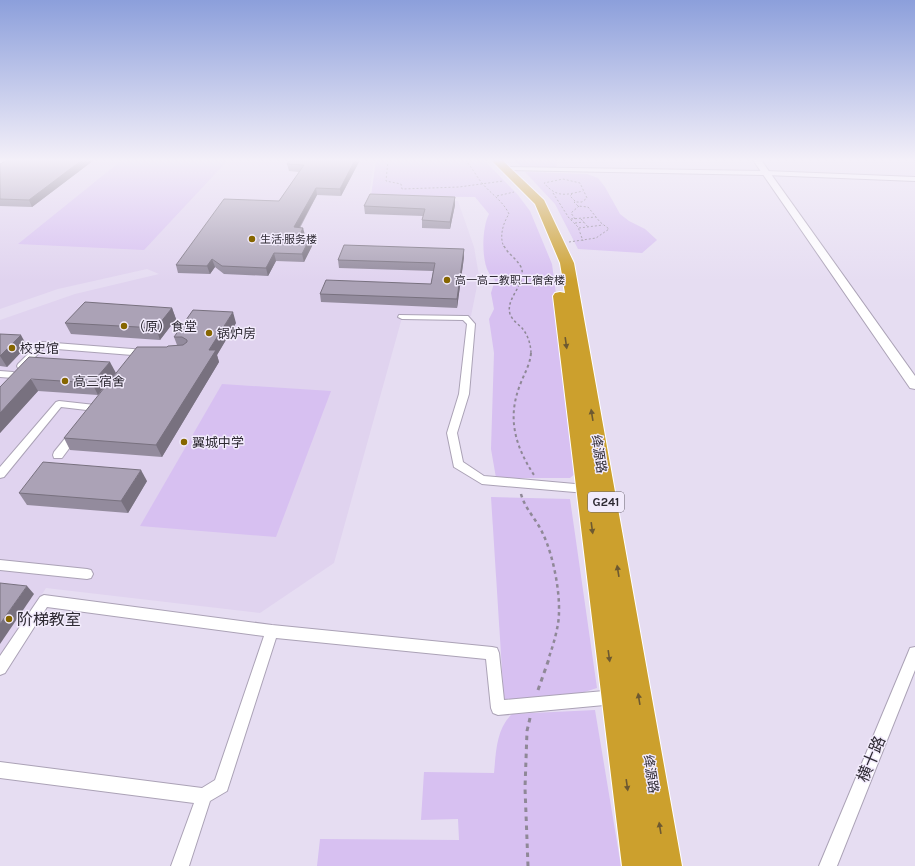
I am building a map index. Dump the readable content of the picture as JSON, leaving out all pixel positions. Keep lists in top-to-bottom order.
{
  "streets": {
    "highway": ["绛源路", "G241"],
    "street": ["横十路"]
  },
  "places": [
    "生活·服务楼",
    "高一高二教职工宿舍楼",
    "（原）食堂",
    "锅炉房",
    "校史馆",
    "高三宿舍",
    "翼城中学",
    "阶梯教室"
  ]
}
